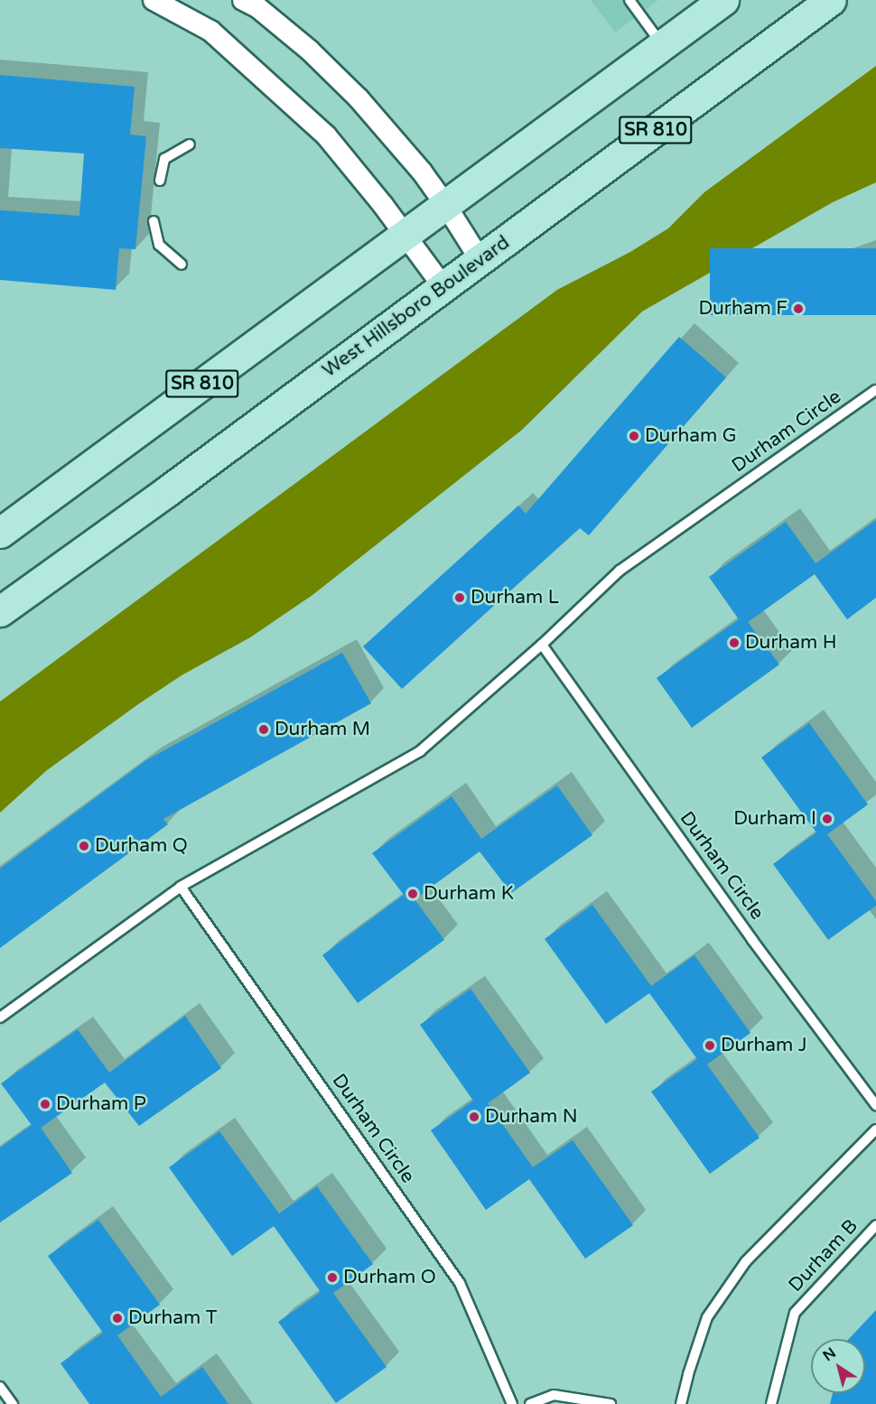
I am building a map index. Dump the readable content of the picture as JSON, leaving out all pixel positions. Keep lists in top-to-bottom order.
{
  "streets": {
    "main road": ["SR 810", "West Hillsboro Boulevard"],
    "lane": ["Durham Circle", "Durham B"]
  },
  "places": [
    "Durham F",
    "Durham G",
    "Durham L",
    "Durham H",
    "Durham M",
    "Durham I",
    "Durham Q",
    "Durham K",
    "Durham J",
    "Durham P",
    "Durham N",
    "Durham O",
    "Durham T"
  ],
  "north": "top left"
}
